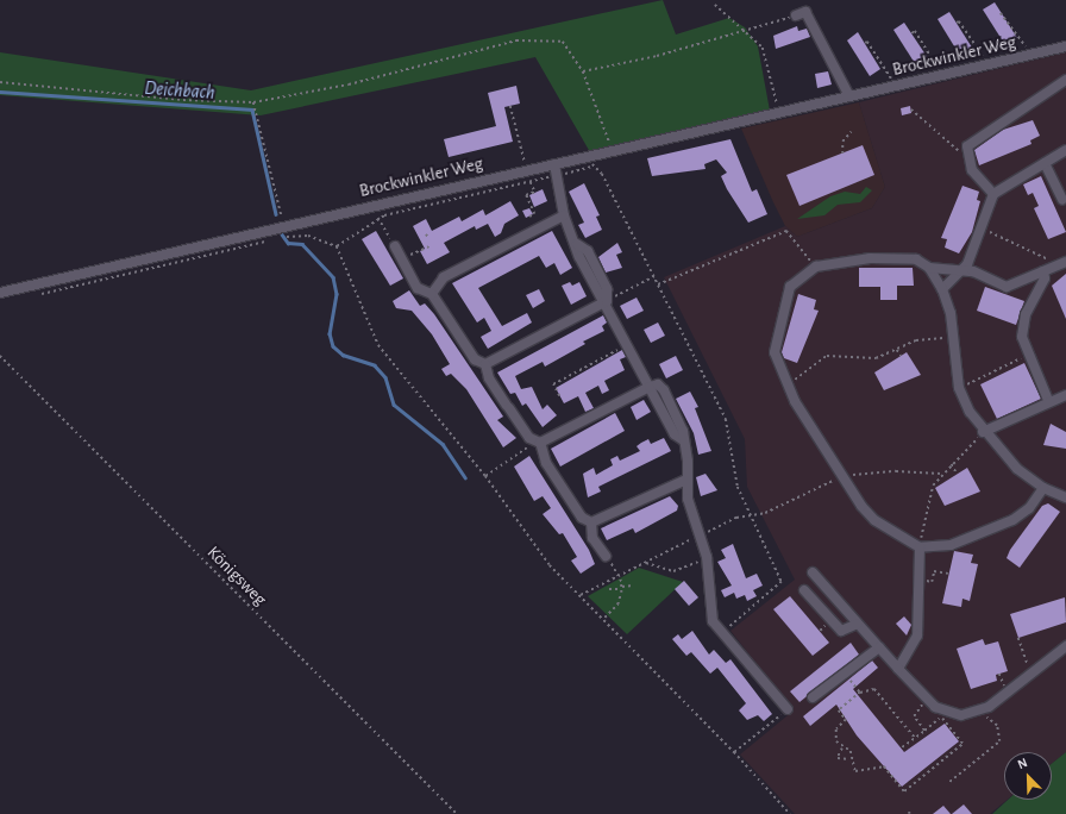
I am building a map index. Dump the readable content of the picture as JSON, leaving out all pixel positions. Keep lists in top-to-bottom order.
{
  "streets": {
    "street": ["Brockwinkler Weg"],
    "path": ["Königsweg"]
  },
  "water": ["Deichbach"],
  "north": "top left"
}
